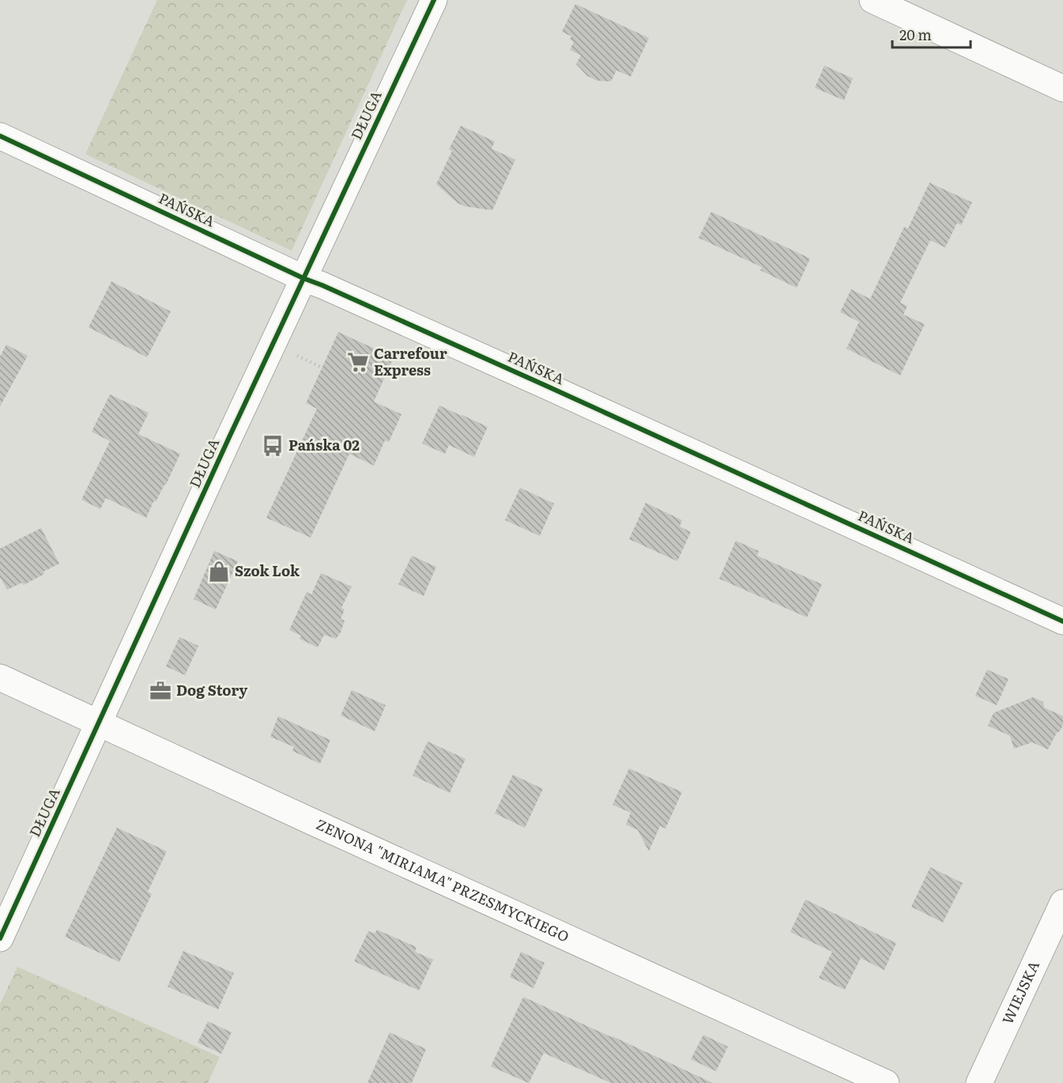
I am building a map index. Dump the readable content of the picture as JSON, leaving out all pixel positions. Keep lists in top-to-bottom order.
{
  "streets": {
    "street": [
      "DŁUGA",
      "PAŃSKA",
      "ZENONA \"MIRIAMA\" PRZESMYCKIEGO",
      "WIEJSKA"
    ]
  },
  "crossings": [
    ["DŁUGA", "PAŃSKA"],
    ["DŁUGA", "ZENONA \"MIRIAMA\" PRZESMYCKIEGO"]
  ],
  "places": {
    "supermarket": ["Carrefour Express"],
    "bus stop": ["Pańska 02"],
    "shop": ["Szok Lok"],
    "office": ["Dog Story"]
  },
  "scale_bar": "20 m"
}
